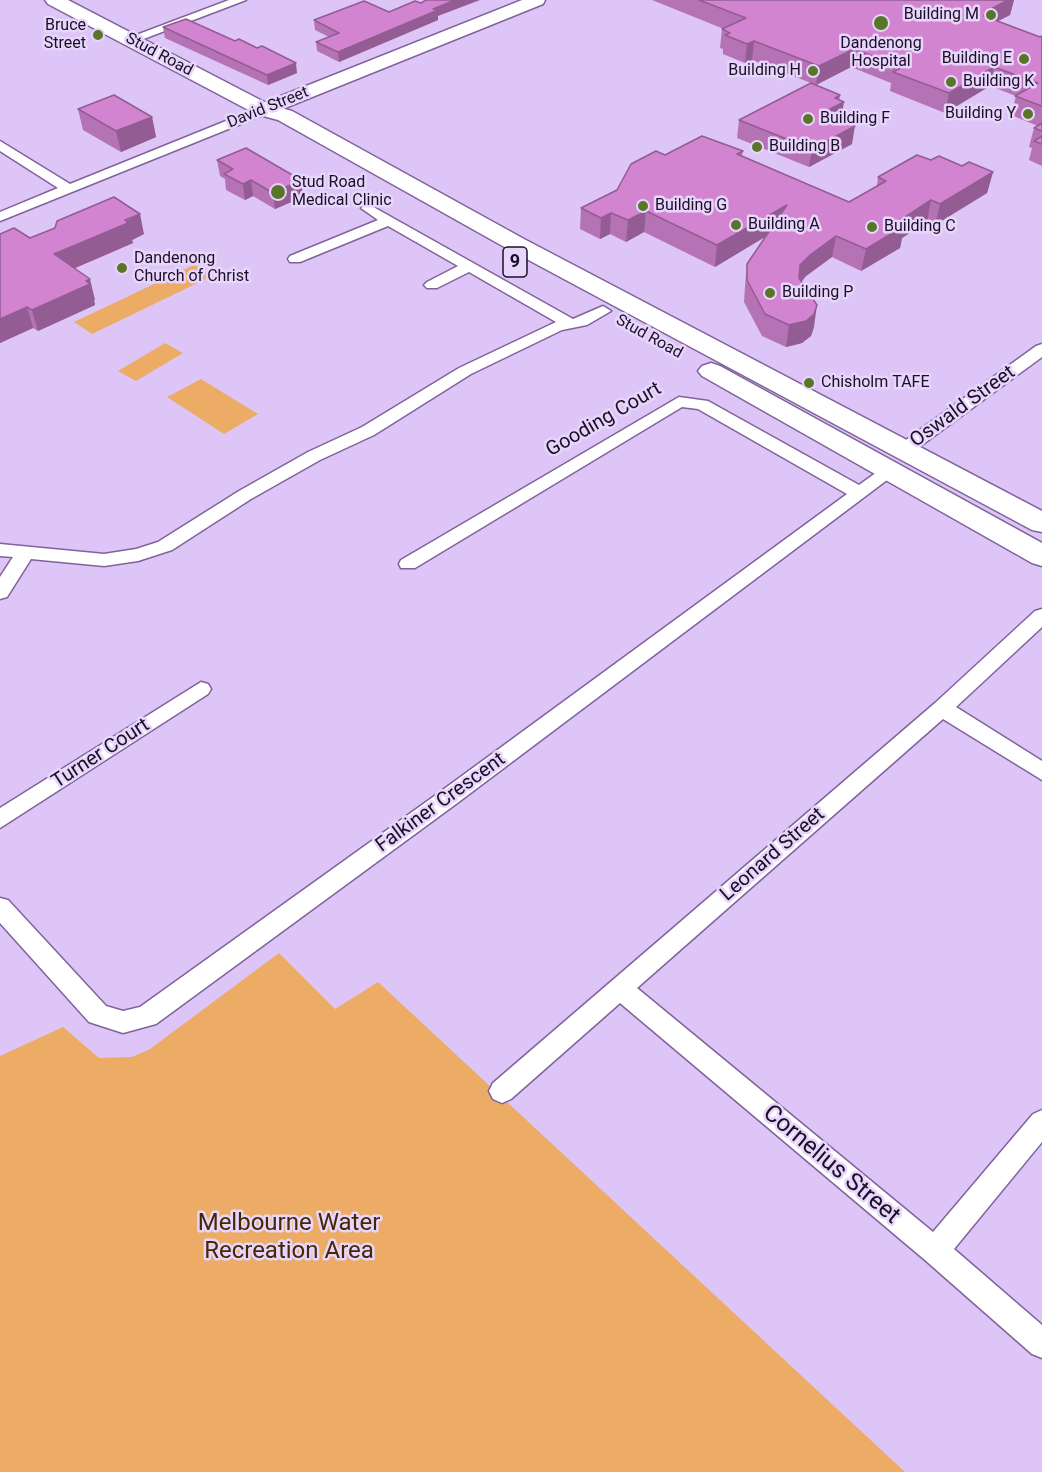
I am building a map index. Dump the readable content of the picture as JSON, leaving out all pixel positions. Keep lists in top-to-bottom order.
{
  "streets": {
    "highway": ["Stud Road", "9"],
    "main road": ["David Street"],
    "street": [
      "Oswald Street",
      "Gooding Court",
      "Turner Court",
      "Falkiner Crescent",
      "Leonard Street",
      "Cornelius Street"
    ]
  },
  "crossings": [
    ["Stud Road", "David Street"],
    ["Stud Road", "Oswald Street"],
    ["Stud Road", "Falkiner Crescent"],
    ["Oswald Street", "Falkiner Crescent"],
    ["Gooding Court", "Falkiner Crescent"],
    ["Leonard Street", "Cornelius Street"]
  ],
  "parks": ["Melbourne Water Recreation Area"],
  "places": [
    "Building M",
    "Dandenong Hospital",
    "Bruce Street",
    "Building E",
    "Building H",
    "Building K",
    "Building Y",
    "Building F",
    "Building B",
    "Stud Road Medical Clinic",
    "Building G",
    "Building A",
    "Building C",
    "Dandenong Church of Christ",
    "Building P",
    "Chisholm TAFE"
  ]
}
